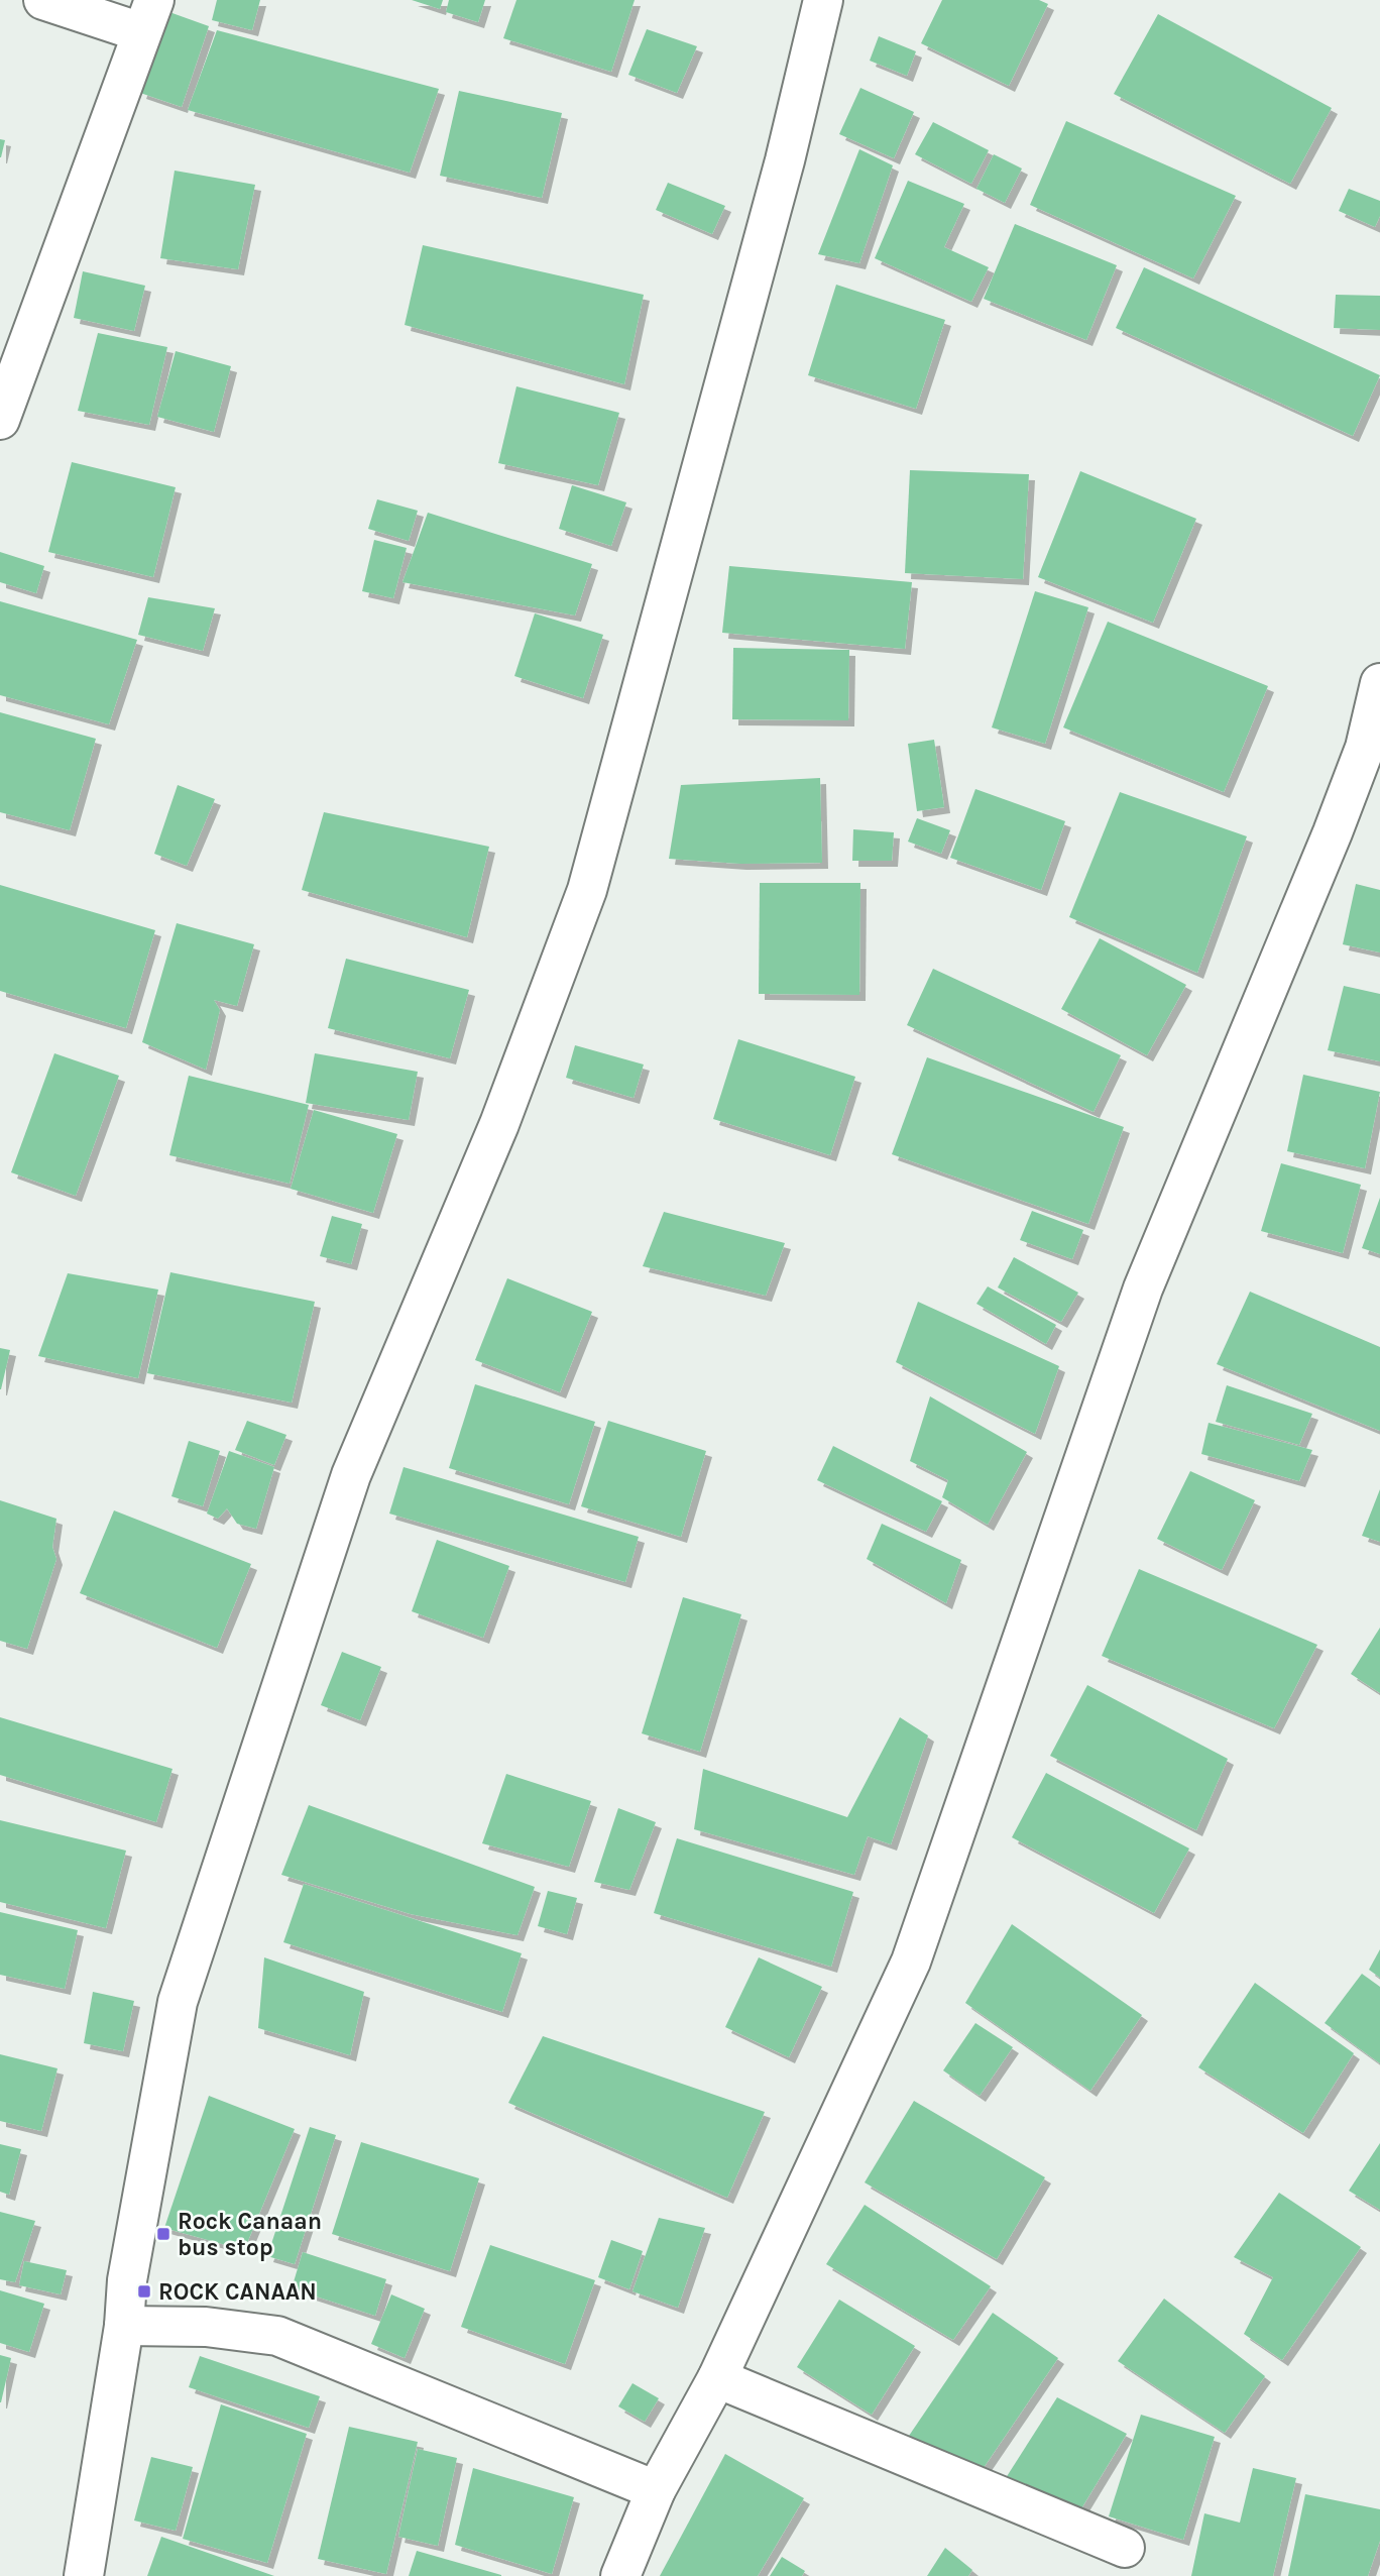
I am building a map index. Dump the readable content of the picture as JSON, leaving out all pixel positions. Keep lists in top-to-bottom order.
{
  "places": {
    "transit": ["Rock Canaan bus stop", "ROCK CANAAN"]
  }
}
